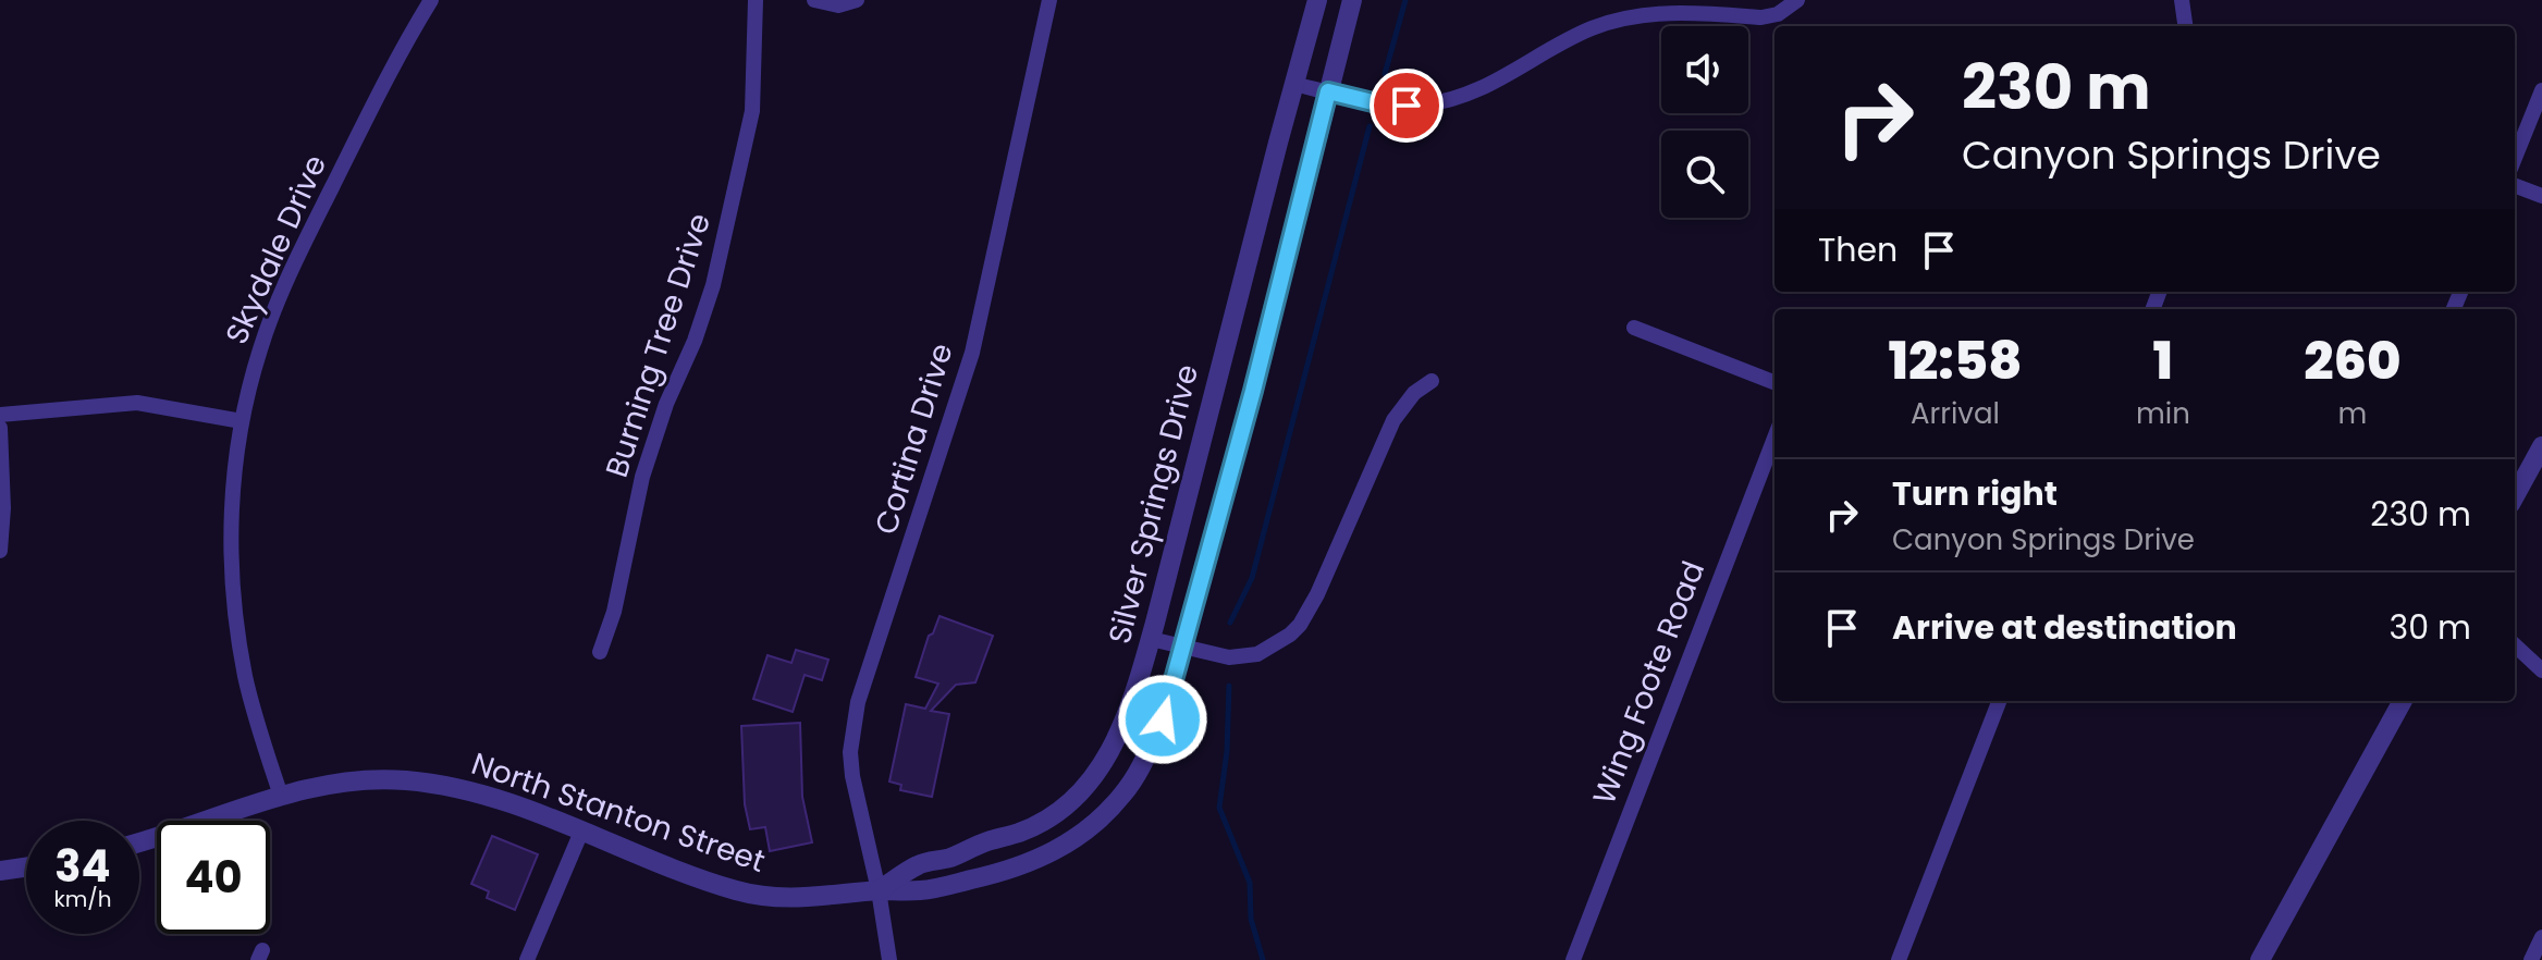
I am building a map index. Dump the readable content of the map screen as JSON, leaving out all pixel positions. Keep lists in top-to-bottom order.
{
  "streets": {
    "street": [
      "Skydale Drive",
      "Burning Tree Drive",
      "Cortina Drive",
      "Silver Springs Drive",
      "Wing Foote Road",
      "North Stanton Street"
    ]
  },
  "crossings": [
    ["Skydale Drive", "North Stanton Street"],
    ["Cortina Drive", "Silver Springs Drive"],
    ["Cortina Drive", "North Stanton Street"],
    ["Silver Springs Drive", "North Stanton Street"]
  ],
  "page": {
    "turn": ["230 m", "Canyon Springs Drive"],
    "then": "Then",
    "eta": [
      "12:58",
      "Arrival",
      "1",
      "min",
      "260",
      "m"
    ],
    "list": [
      {
        "name": "Turn right",
        "note": "Canyon Springs Drive",
        "value": "230 m"
      },
      {
        "name": "Arrive at destination",
        "value": "30 m"
      }
    ],
    "speed": "34 km/h",
    "limit": "40"
  }
}
